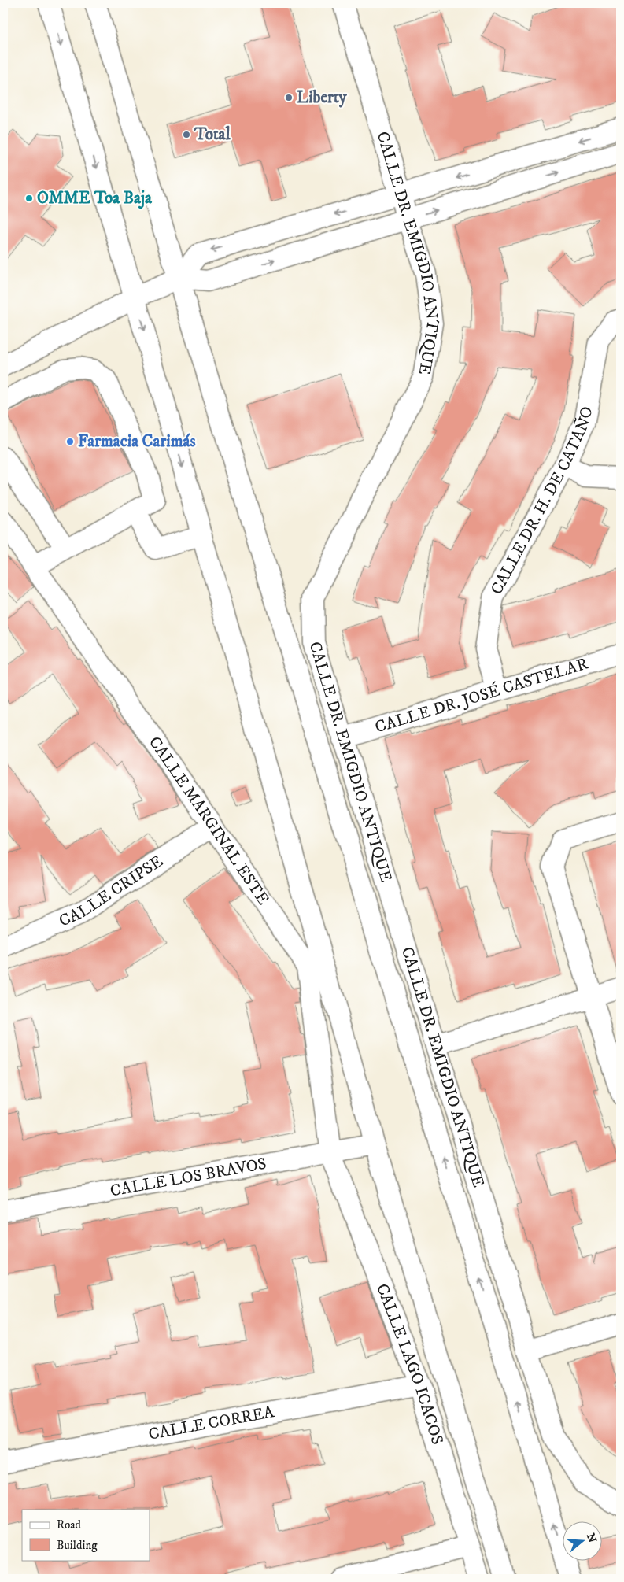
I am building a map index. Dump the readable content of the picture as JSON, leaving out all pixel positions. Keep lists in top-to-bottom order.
{
  "streets": {
    "street": [
      "CALLE DR. EMIGDIO ANTIQUE",
      "CALLE DR. H. DE CATAÑO",
      "CALLE DR. JOSÉ CASTELAR",
      "CALLE MARGINAL ESTE",
      "CALLE CRIPSE",
      "CALLE LOS BRAVOS",
      "CALLE LAGO ICACOS",
      "CALLE CORREA"
    ]
  },
  "crossings": [
    ["CALLE DR. EMIGDIO ANTIQUE", "CALLE DR. JOSÉ CASTELAR"],
    ["CALLE DR. H. DE CATAÑO", "CALLE DR. JOSÉ CASTELAR"],
    ["CALLE MARGINAL ESTE", "CALLE CRIPSE"],
    ["CALLE MARGINAL ESTE", "CALLE LOS BRAVOS"],
    ["CALLE MARGINAL ESTE", "CALLE LAGO ICACOS"],
    ["CALLE LOS BRAVOS", "CALLE LAGO ICACOS"],
    ["CALLE LAGO ICACOS", "CALLE CORREA"]
  ],
  "places": [
    "Liberty",
    "Total",
    "OMME Toa Baja",
    "Farmacia Carimás"
  ],
  "legend": ["Road", "Building"],
  "north": "right"
}
